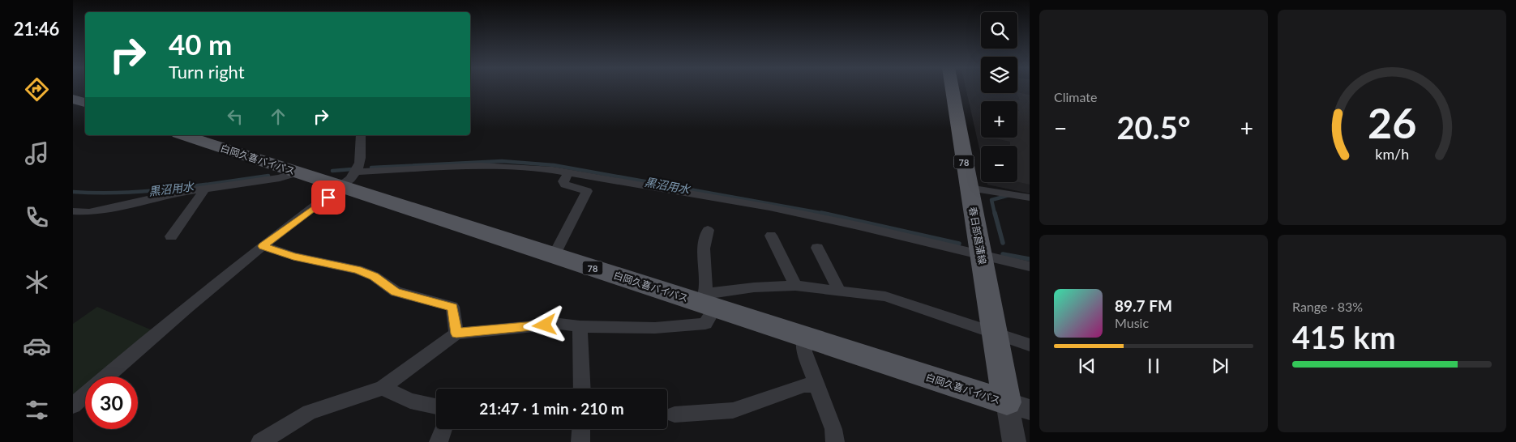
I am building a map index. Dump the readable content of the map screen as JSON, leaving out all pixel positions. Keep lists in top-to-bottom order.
{
  "streets": {
    "main road": ["白岡久喜バイパス", "78", "春日部菖蒲線"]
  },
  "crossings": [
    ["白岡久喜バイパス", "春日部菖蒲線"]
  ],
  "water": ["黒沼用水"],
  "page": {
    "tabs": "21:46",
    "tile": [
      "Climate",
      ["Range · 83%", "415 km"]
    ],
    "map_buttons": ["+", "−"],
    "turn": ["40 m", "Turn right"],
    "heat": ["−", "20.5°", "+"],
    "song": ["89.7 FM", "Music"],
    "limit": "30",
    "trip": "21:47 · 1 min · 210 m",
    "gauge": ["26", "km/h"]
  }
}
